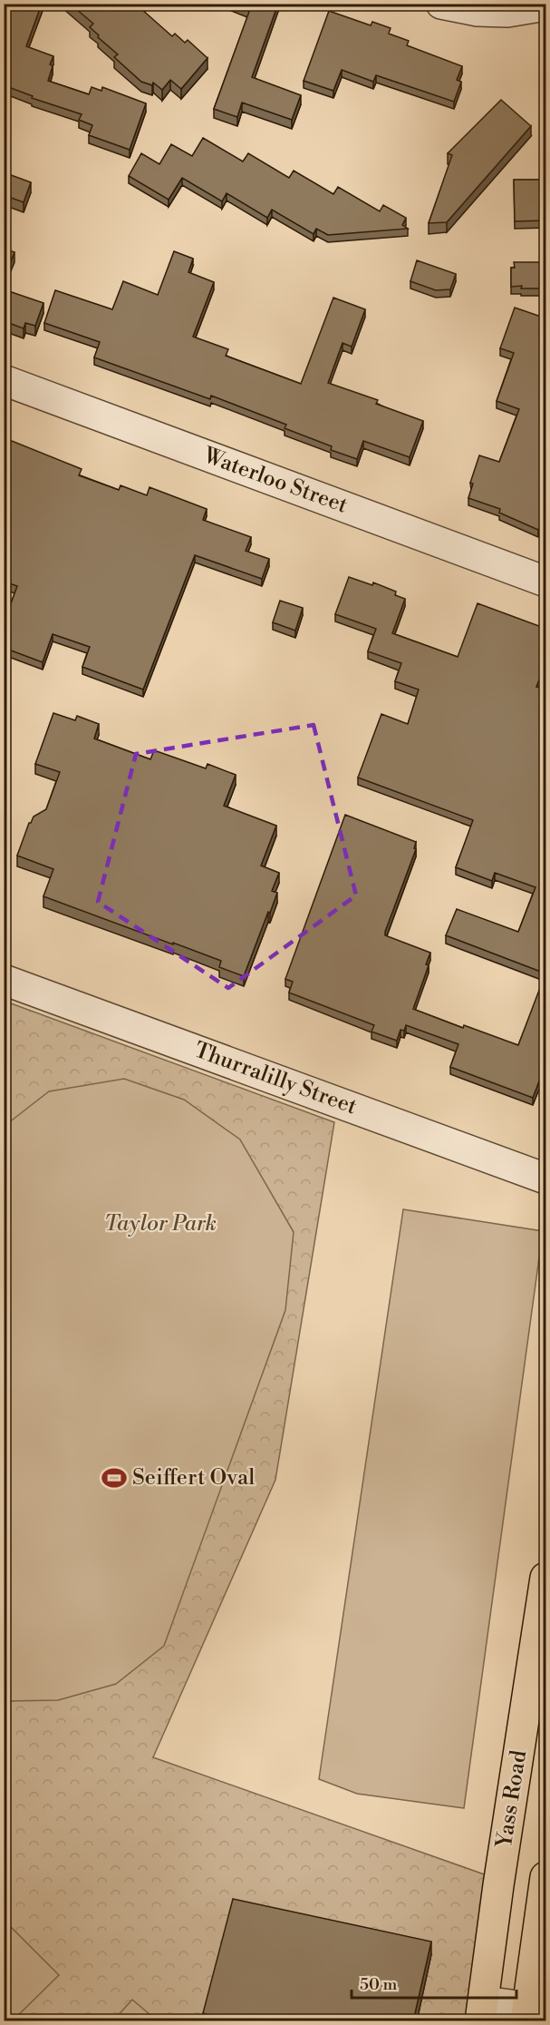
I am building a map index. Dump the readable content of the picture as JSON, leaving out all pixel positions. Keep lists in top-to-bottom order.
{
  "streets": {
    "main road": ["Yass Road"],
    "street": ["Waterloo Street", "Thurralilly Street"]
  },
  "parks": ["Taylor Park"],
  "places": {
    "sports": ["Seiffert Oval"]
  },
  "scale_bar": "50 m"
}
